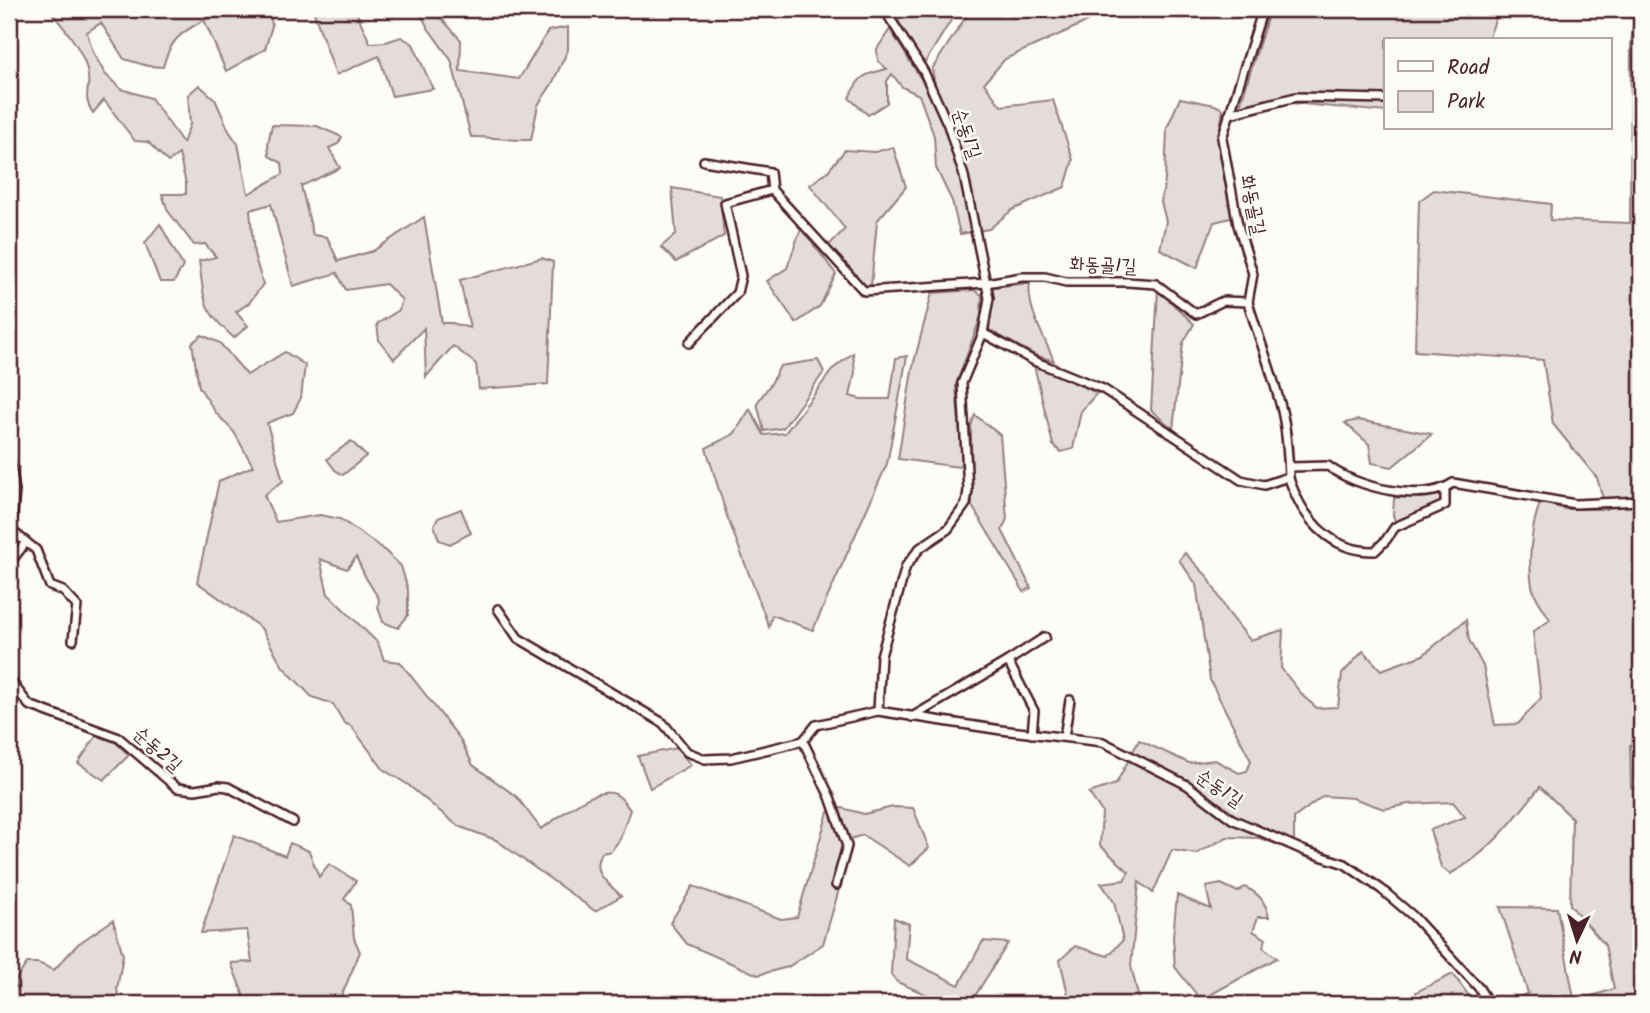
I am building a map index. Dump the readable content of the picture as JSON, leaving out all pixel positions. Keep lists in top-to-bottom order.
{
  "streets": {
    "street": [
      "순동1길",
      "화동골길",
      "화동골1길",
      "순동2길"
    ]
  },
  "crossings": [
    ["순동1길", "화동골1길"],
    ["화동골길", "화동골1길"]
  ],
  "legend": ["Road", "Park"],
  "north": "bottom"
}
